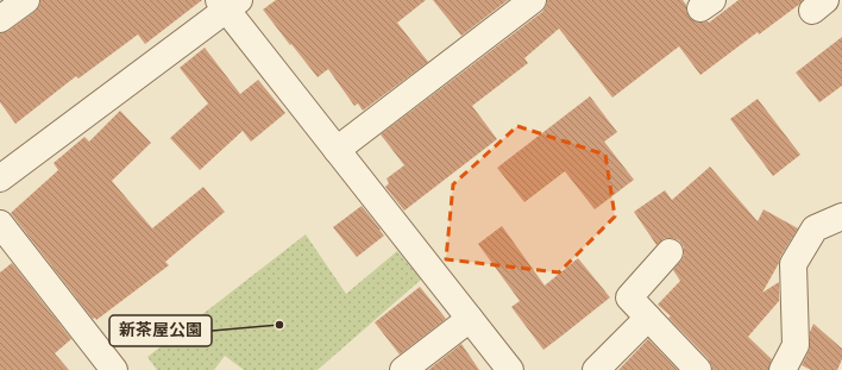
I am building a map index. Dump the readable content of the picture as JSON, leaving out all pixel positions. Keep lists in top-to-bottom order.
{
  "places": ["新茶屋公園"]
}
